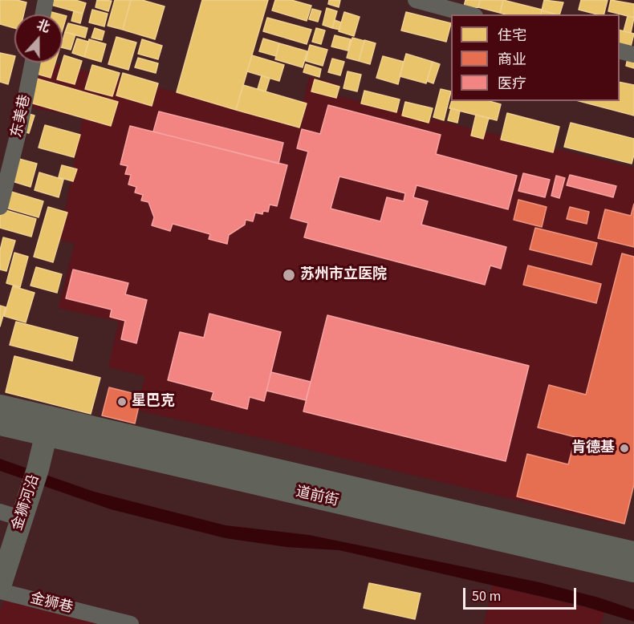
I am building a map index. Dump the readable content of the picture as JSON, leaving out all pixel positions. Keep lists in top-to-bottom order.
{
  "streets": {
    "main road": ["道前街", "金狮河沿"],
    "street": ["东美巷", "金狮巷"]
  },
  "crossings": [
    ["道前街", "金狮河沿"]
  ],
  "places": ["苏州市立医院", "星巴克", "肯德基"],
  "legend": ["住宅", "商业", "医疗"],
  "scale_bar": "50 m",
  "north": "top"
}
